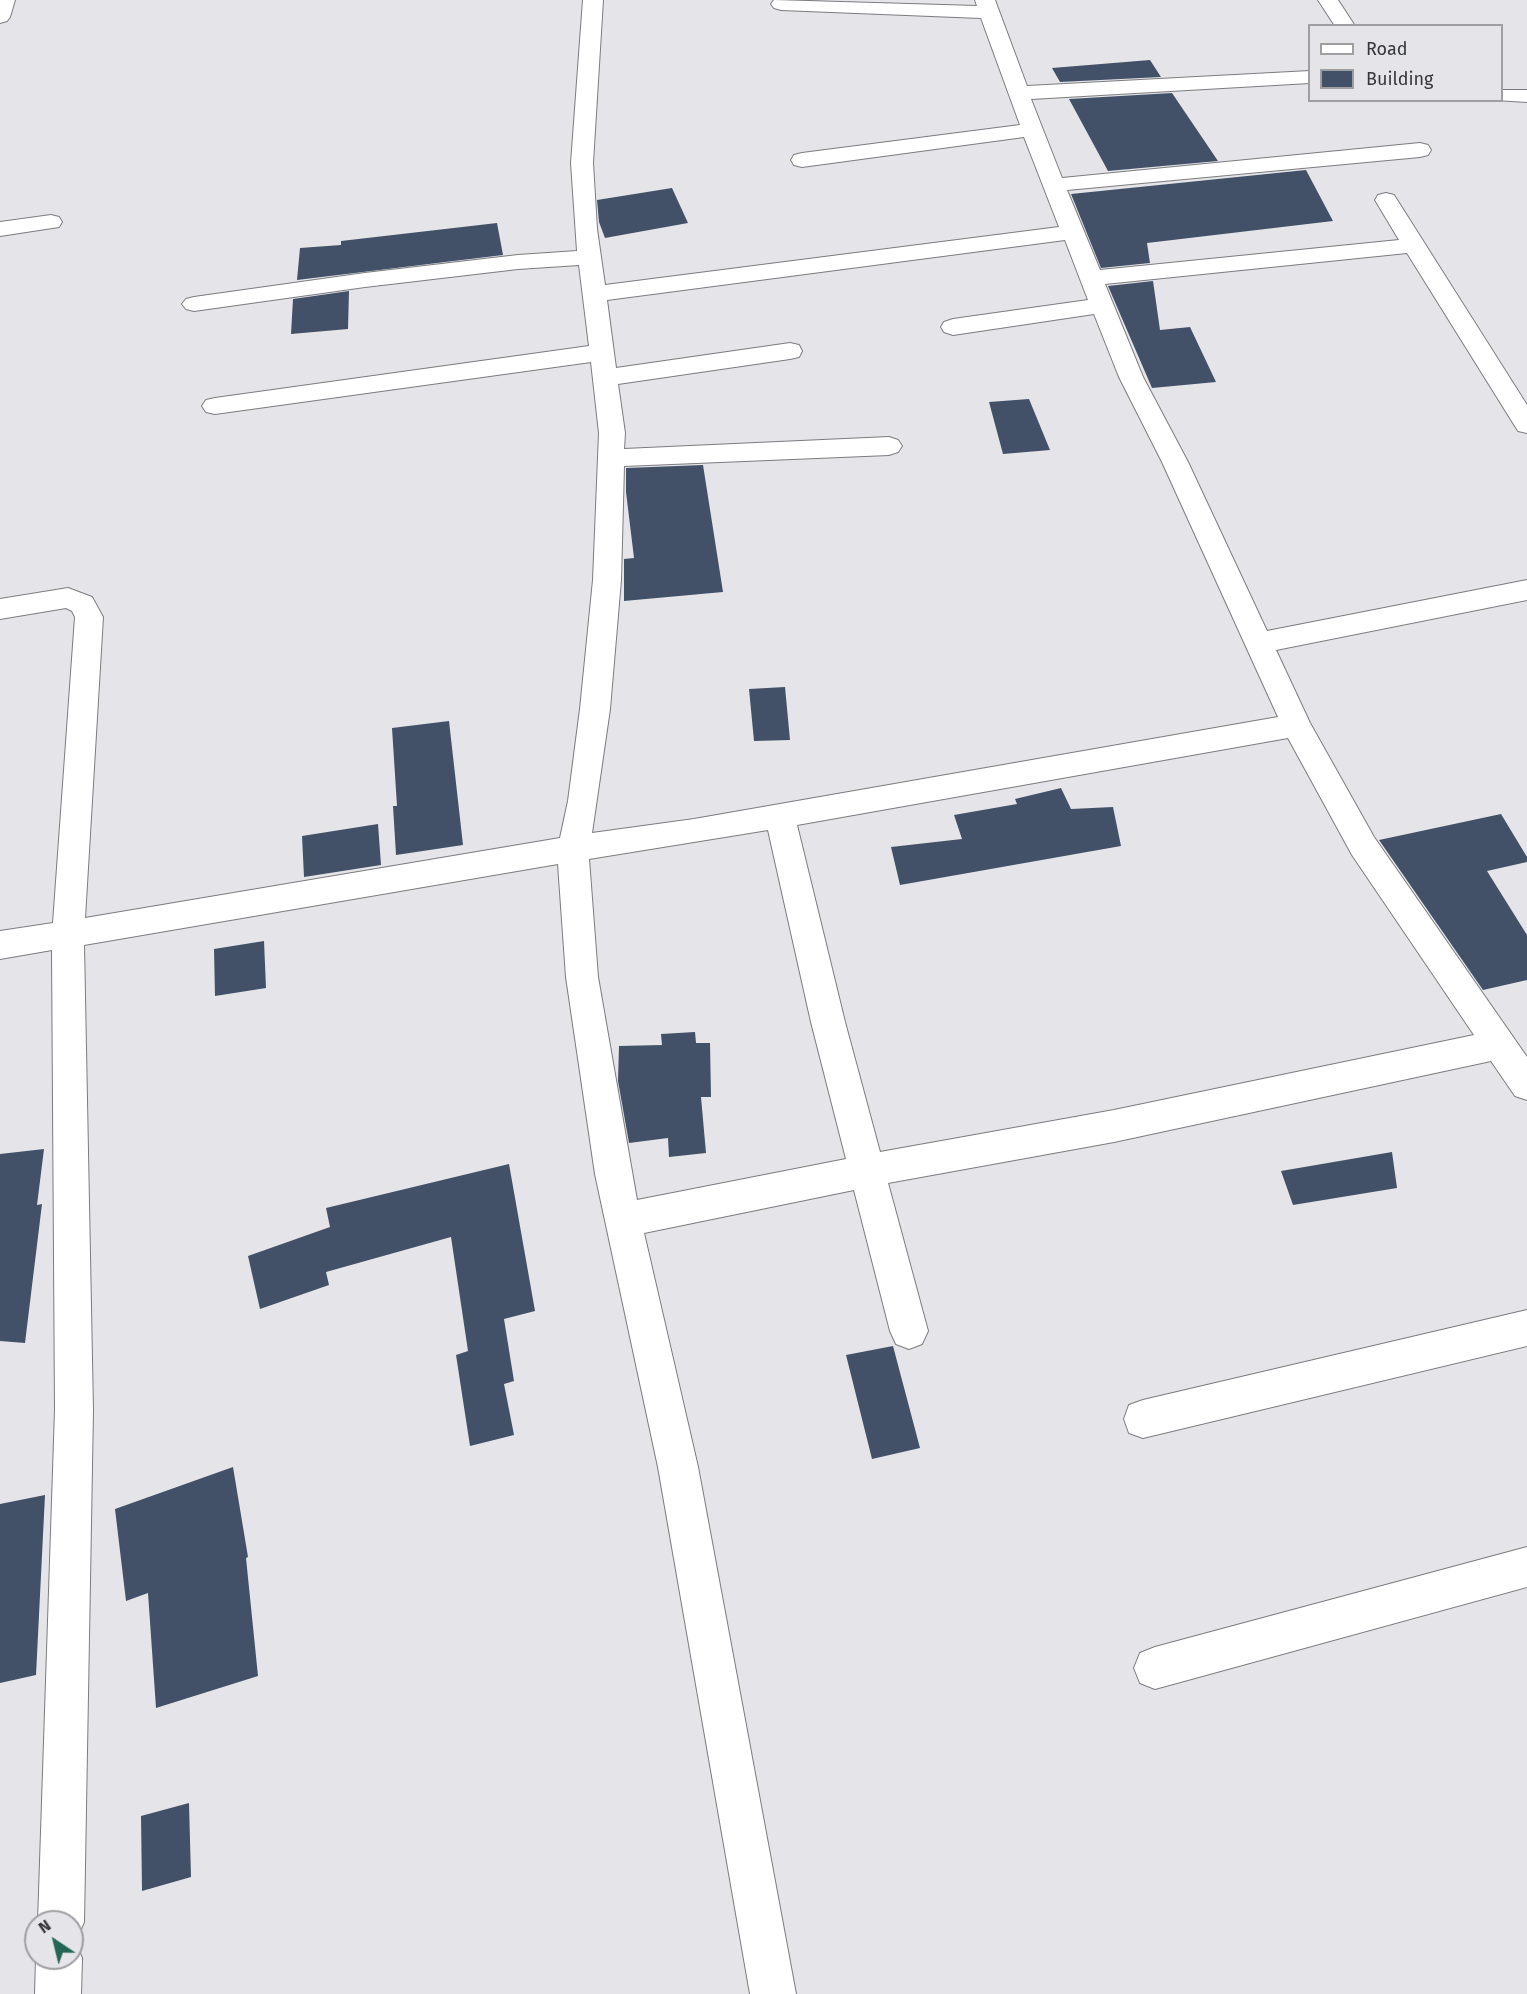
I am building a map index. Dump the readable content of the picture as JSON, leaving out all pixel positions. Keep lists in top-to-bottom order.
{
  "legend": ["Road", "Building"],
  "north": "top left"
}
